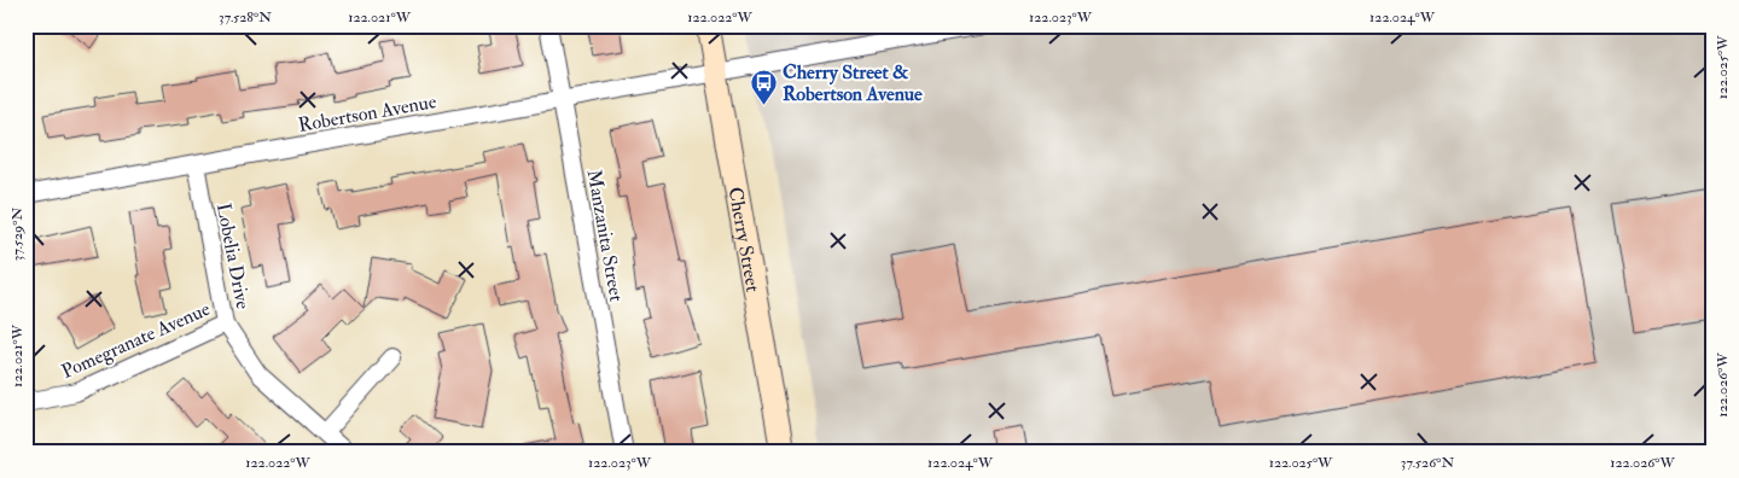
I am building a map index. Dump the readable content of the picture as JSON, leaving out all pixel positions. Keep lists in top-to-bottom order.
{
  "streets": {
    "street": [
      "Robertson Avenue",
      "Manzanita Street",
      "Cherry Street",
      "Lobelia Drive",
      "Pomegranate Avenue"
    ]
  },
  "crossings": [
    ["Robertson Avenue", "Manzanita Street"],
    ["Robertson Avenue", "Cherry Street"],
    ["Robertson Avenue", "Lobelia Drive"],
    ["Lobelia Drive", "Pomegranate Avenue"]
  ],
  "places": {
    "bus stop": ["Cherry Street & Robertson Avenue"]
  },
  "coordinates": [
    "37.528°N",
    "122.021°W",
    "122.022°W",
    "122.023°W",
    "122.024°W",
    "122.025°W",
    "37.529°N",
    "122.026°W",
    "37.526°N"
  ]
}
